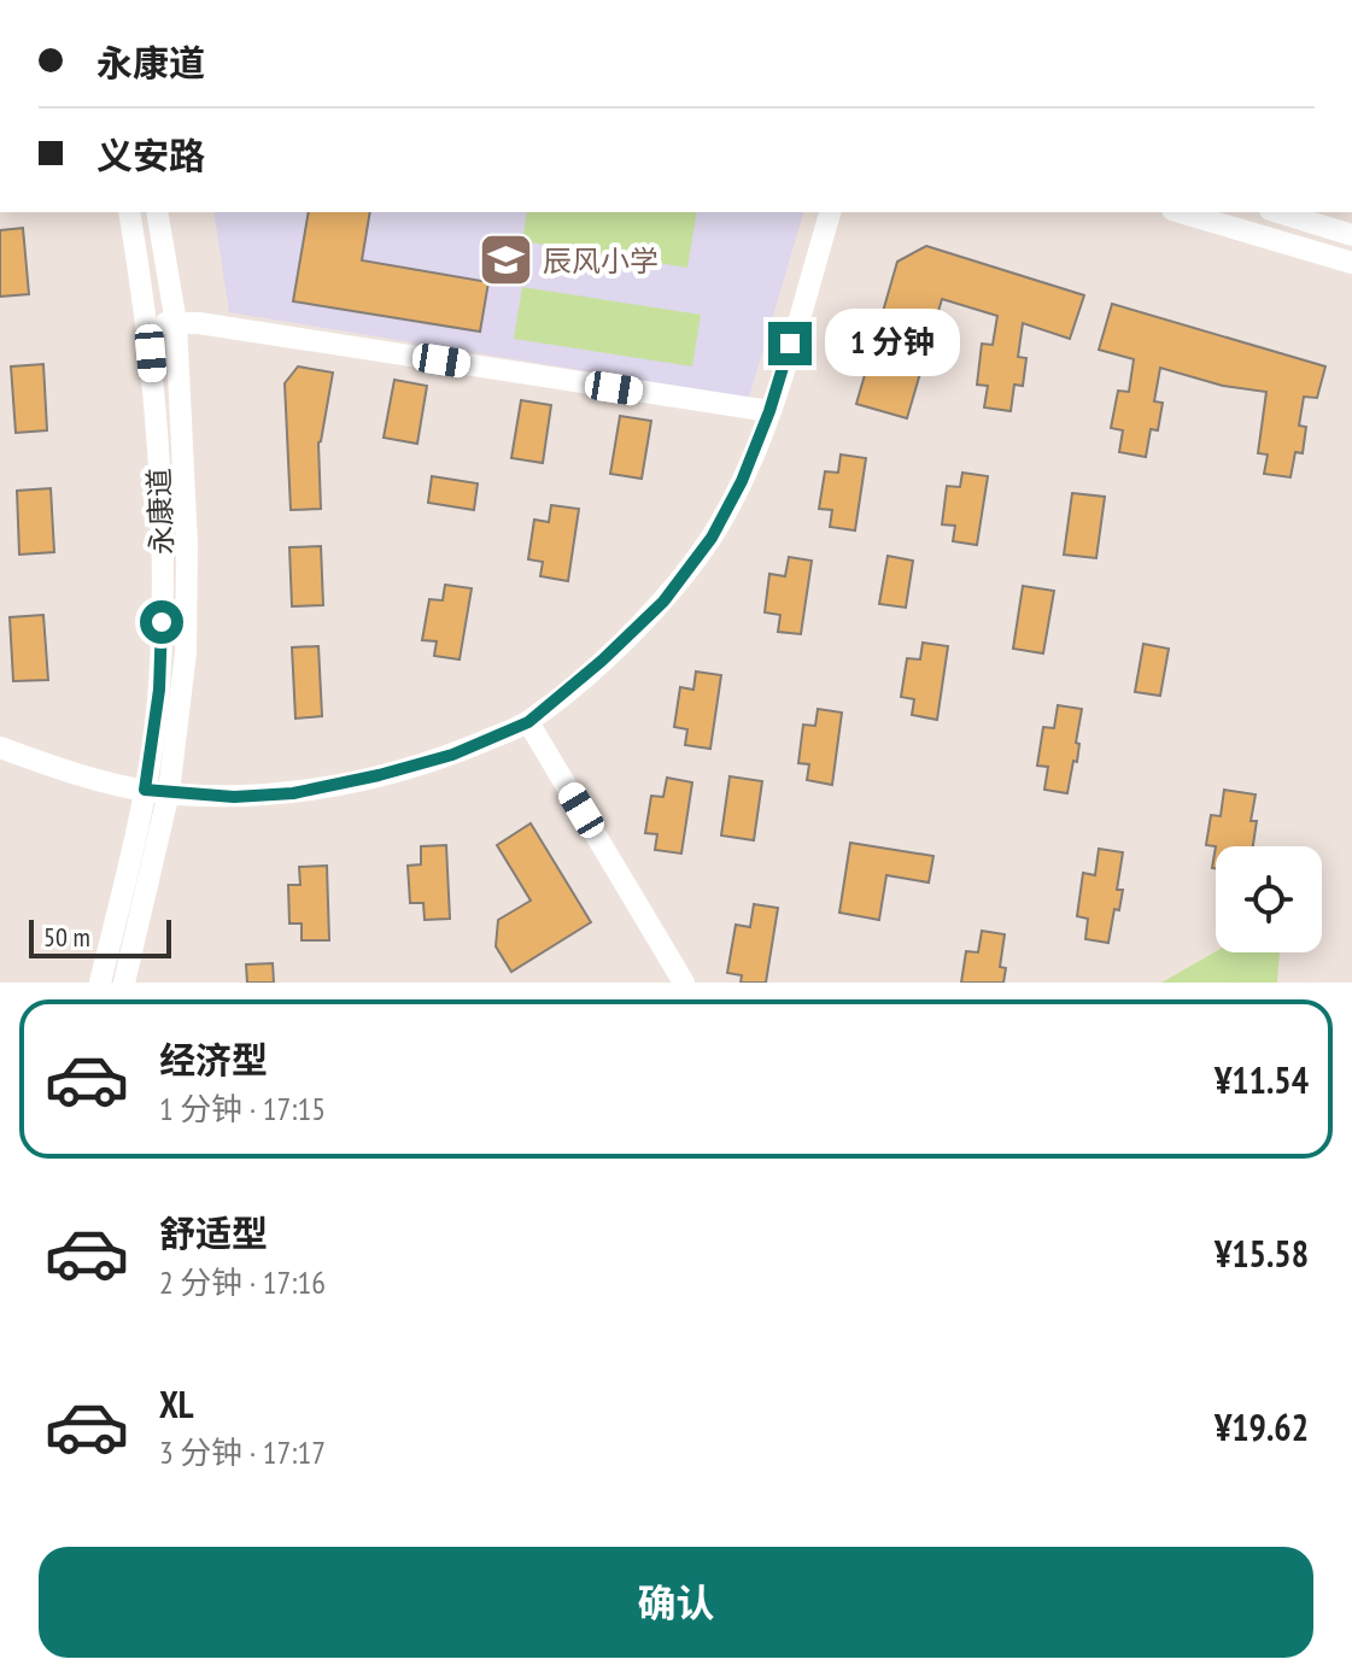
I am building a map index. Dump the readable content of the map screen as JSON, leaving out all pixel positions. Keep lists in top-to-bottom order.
{
  "streets": {
    "street": ["永康道"]
  },
  "places": {
    "school or university": ["辰风小学"]
  },
  "scale_bar": "50 m",
  "page": {
    "banner": ["永康道", "义安路"],
    "bubble": "1 分钟",
    "scale": "50 m",
    "list": [
      {
        "name": "经济型",
        "note": "1 分钟 · 17:15",
        "value": "¥11.54"
      },
      {
        "name": "舒适型",
        "note": "2 分钟 · 17:16",
        "value": "¥15.58"
      },
      {
        "name": "XL",
        "note": "3 分钟 · 17:17",
        "value": "¥19.62"
      }
    ],
    "buttons": "确认"
  }
}
